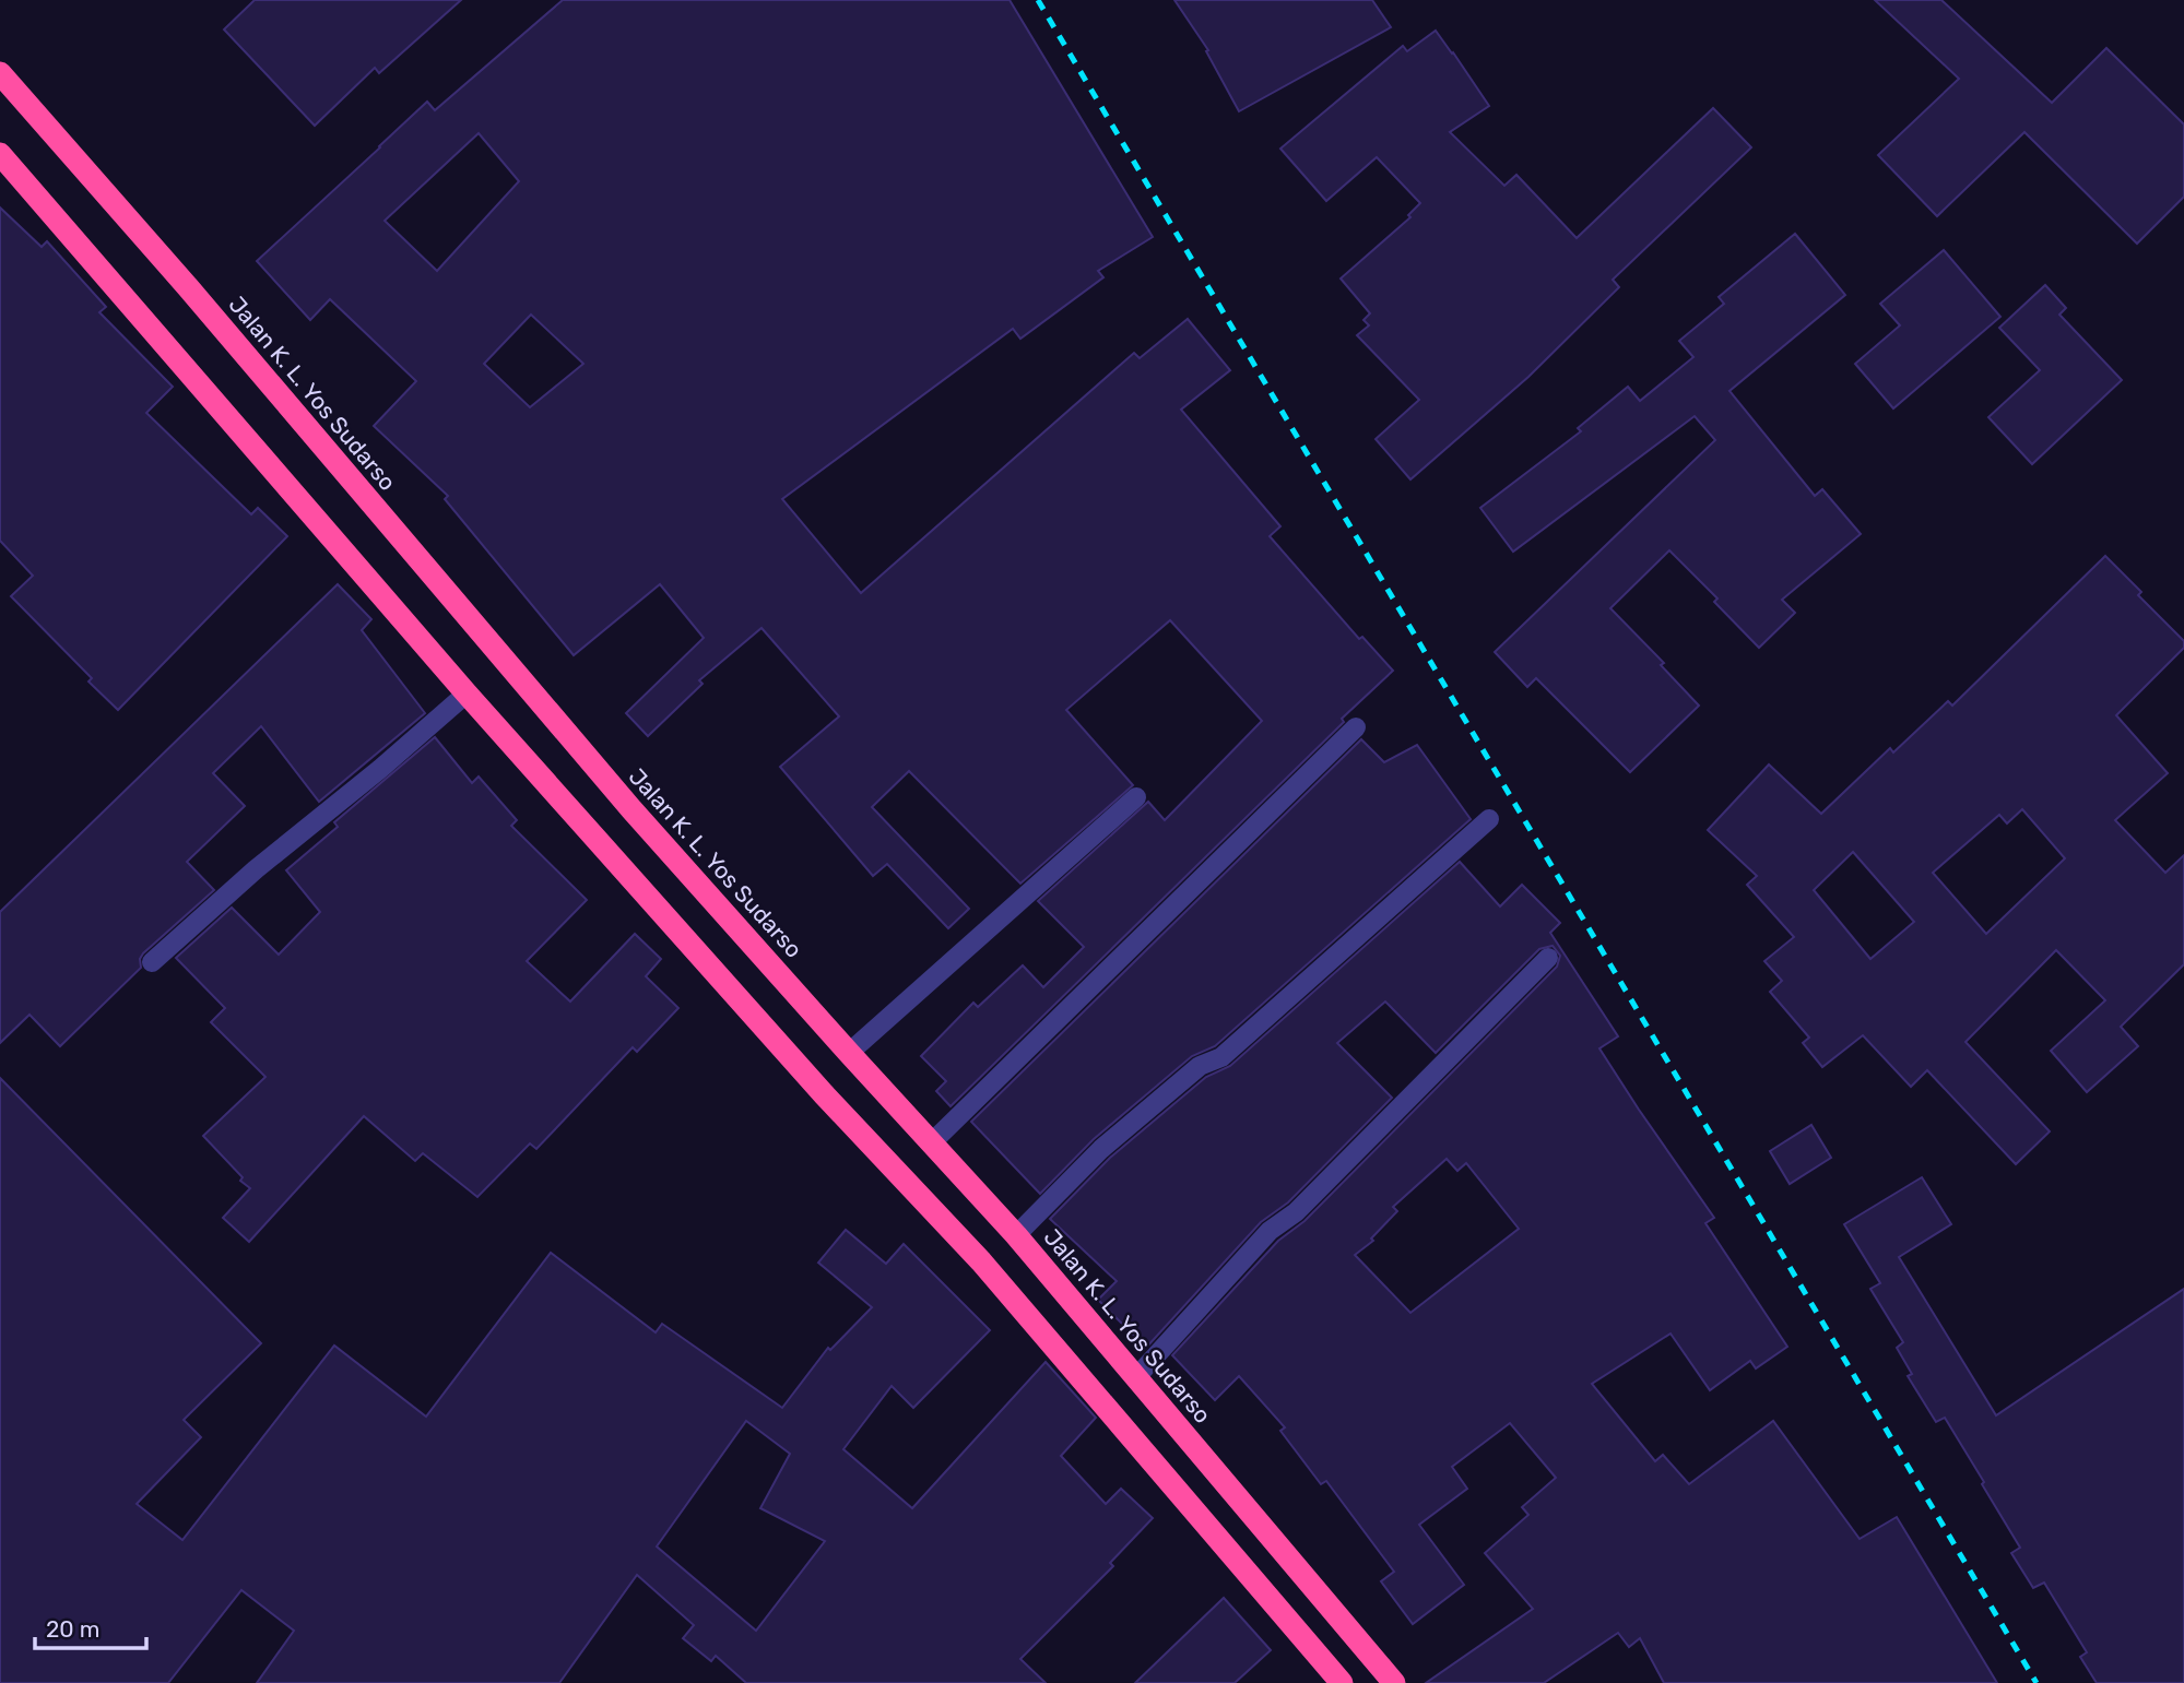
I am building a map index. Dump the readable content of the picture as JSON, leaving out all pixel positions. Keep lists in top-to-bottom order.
{
  "streets": {
    "highway": ["Jalan K. L. Yos Sudarso"]
  },
  "scale_bar": "20 m"
}
